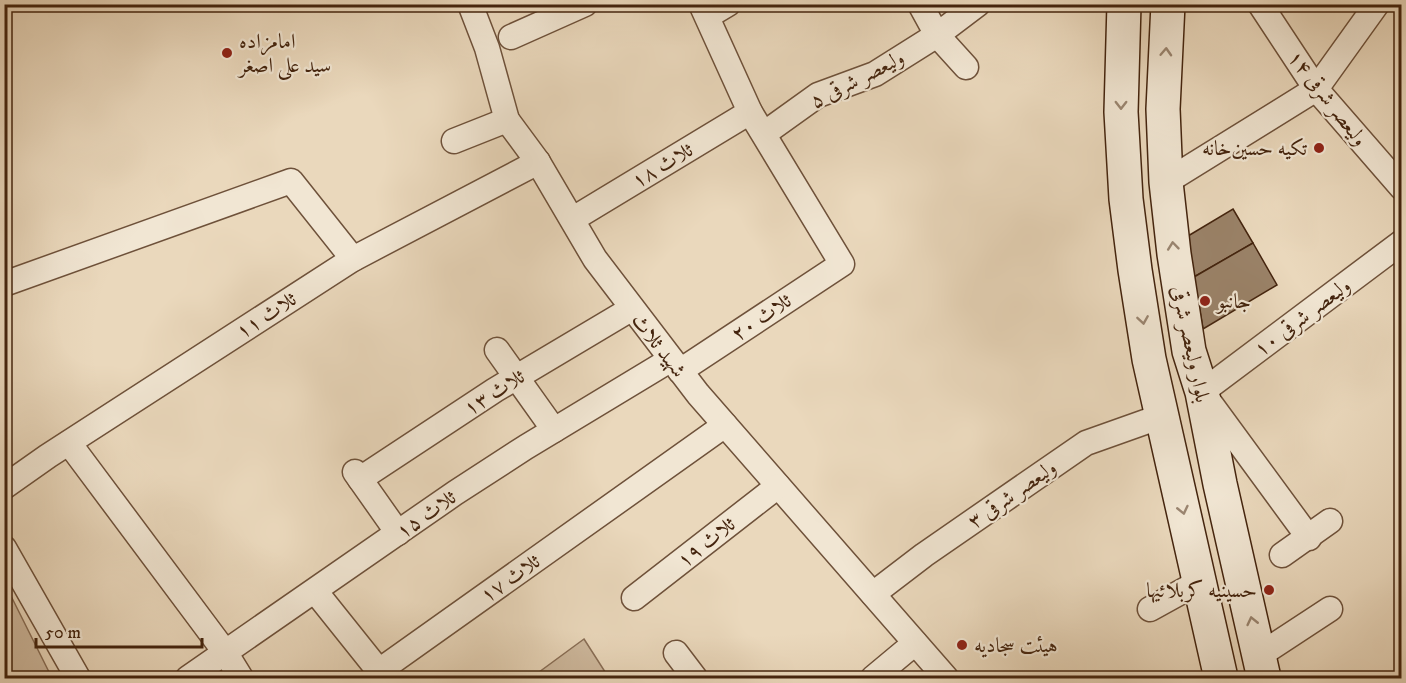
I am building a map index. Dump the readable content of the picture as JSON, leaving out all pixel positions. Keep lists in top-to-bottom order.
{
  "streets": {
    "street": [
      "ولیعصر شرقی ۵",
      "ولیعصر شرقی ۱۴",
      "ثلاث ۱۸",
      "ثلاث ۱۱",
      "ثلاث ۲۰",
      "ولیعصر شرقی ۱۰",
      "بلوار ولیعصر شرقی",
      "شهید ثلاث",
      "ثلاث ۱۳",
      "ولیعصر شرقی ۳",
      "ثلاث ۱۵",
      "ثلاث ۱۹",
      "ثلاث ۱۷"
    ]
  },
  "crossings": [
    ["ولیعصر شرقی ۵", "ثلاث ۲۰"],
    ["ثلاث ۱۸", "شهید ثلاث"],
    ["ثلاث ۱۱", "شهید ثلاث"],
    ["ثلاث ۲۰", "شهید ثلاث"],
    ["ثلاث ۲۰", "ثلاث ۱۵"],
    ["ولیعصر شرقی ۱۰", "بلوار ولیعصر شرقی"],
    ["بلوار ولیعصر شرقی", "ولیعصر شرقی ۳"],
    ["شهید ثلاث", "ثلاث ۱۳"],
    ["شهید ثلاث", "ولیعصر شرقی ۳"],
    ["شهید ثلاث", "ثلاث ۱۵"],
    ["شهید ثلاث", "ثلاث ۱۹"],
    ["شهید ثلاث", "ثلاث ۱۷"],
    ["ثلاث ۱۳", "ثلاث ۱۵"],
    ["ثلاث ۱۵", "ثلاث ۱۷"]
  ],
  "places": [
    "امامزاده سید علی اصغر",
    "تکیه حسین‌خانه",
    "جانبو",
    "حسینیه کربلائیها",
    "هیئت سجادیه"
  ],
  "scale_bar": "50 m"
}
